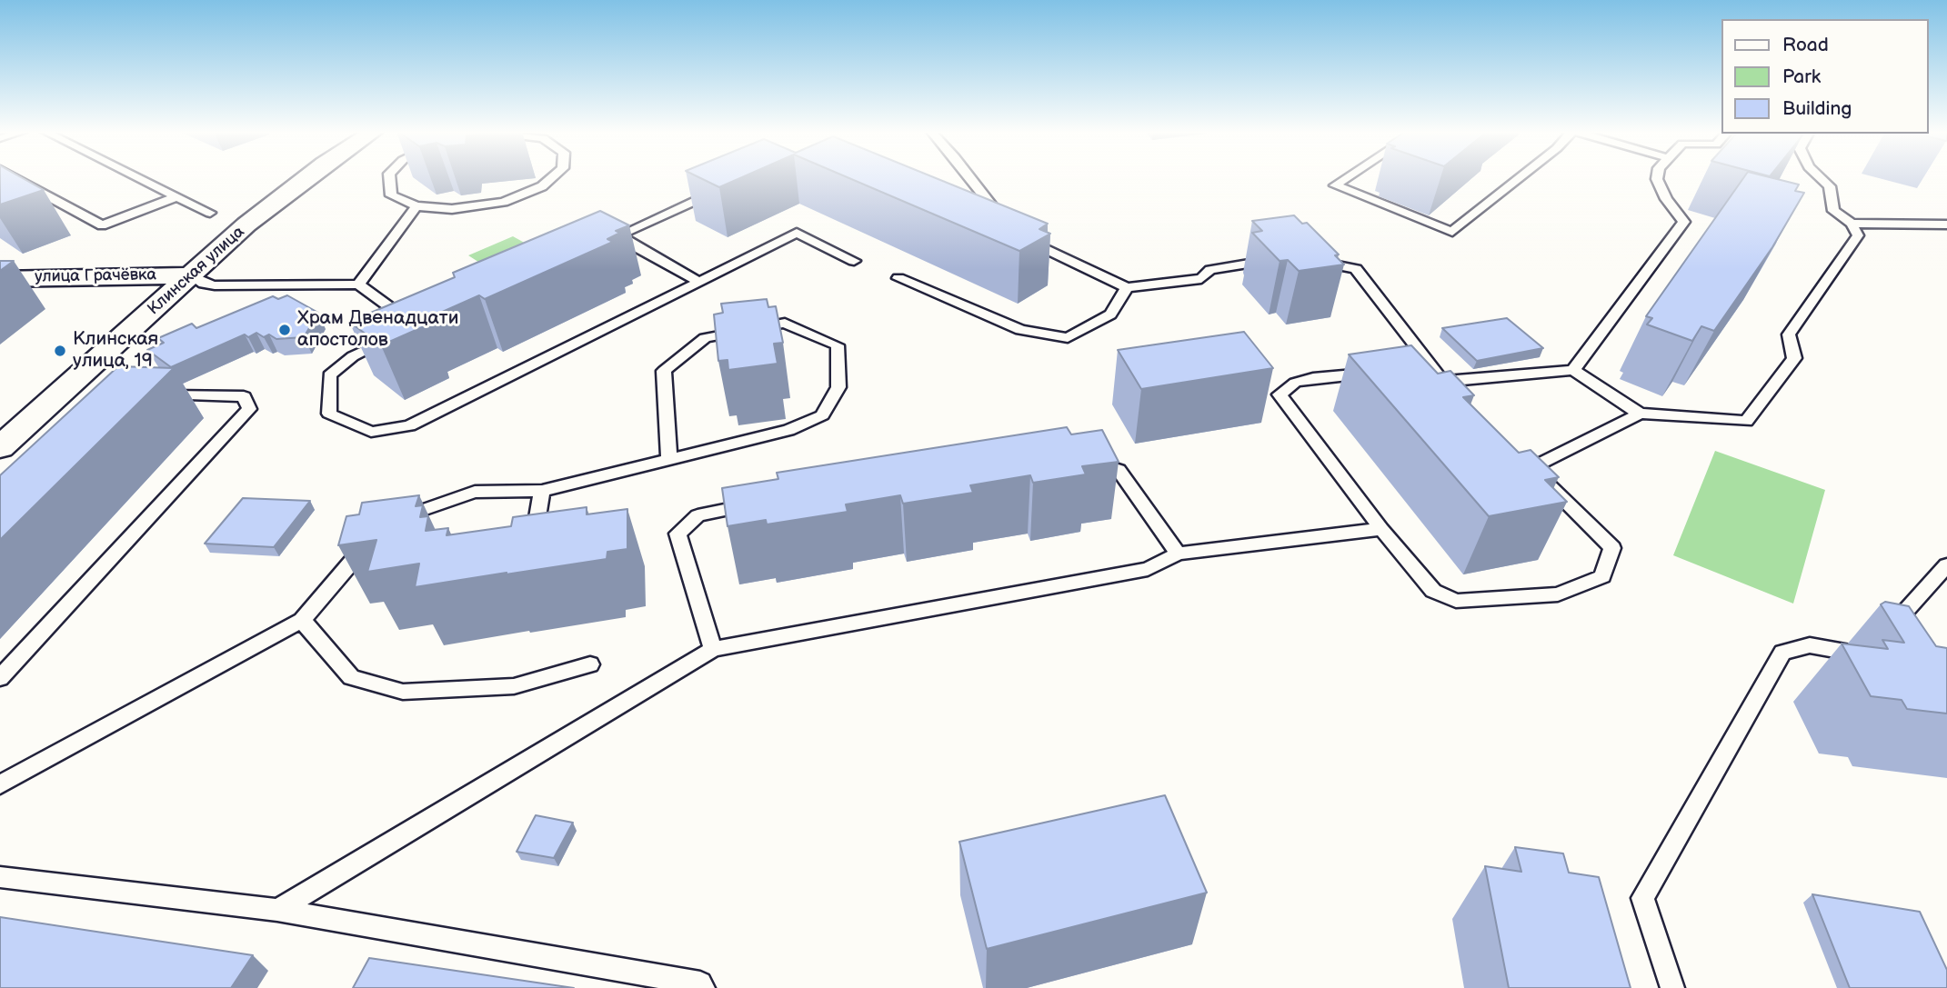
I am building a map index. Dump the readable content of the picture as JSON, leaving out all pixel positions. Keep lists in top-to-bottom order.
{
  "streets": {
    "street": ["Клинская улица", "улица Грачёвка"]
  },
  "crossings": [
    ["Клинская улица", "улица Грачёвка"]
  ],
  "places": ["Храм Двенадцати апостолов", "Клинская улица, 19"],
  "legend": ["Road", "Park", "Building"]
}
